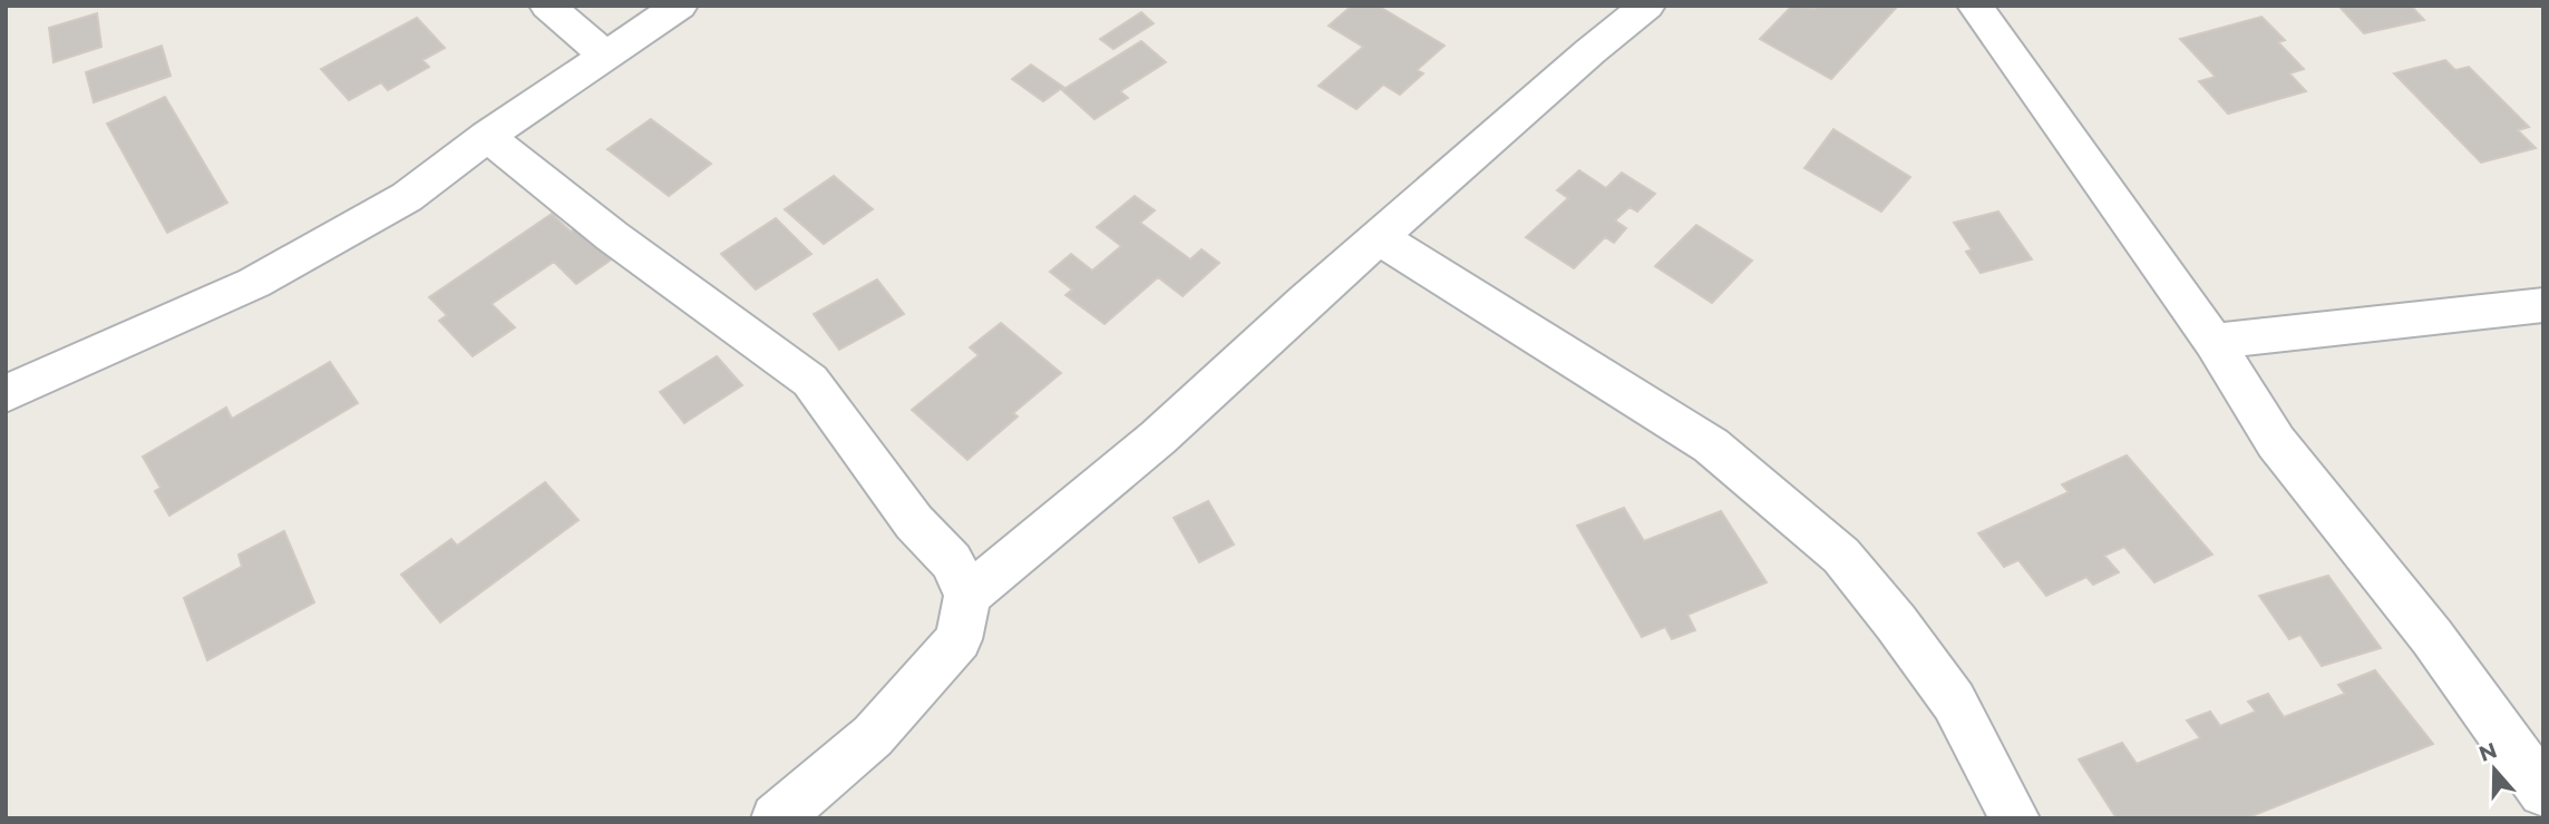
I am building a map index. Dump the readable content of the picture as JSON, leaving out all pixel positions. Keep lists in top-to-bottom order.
{
  "north": "top"
}
